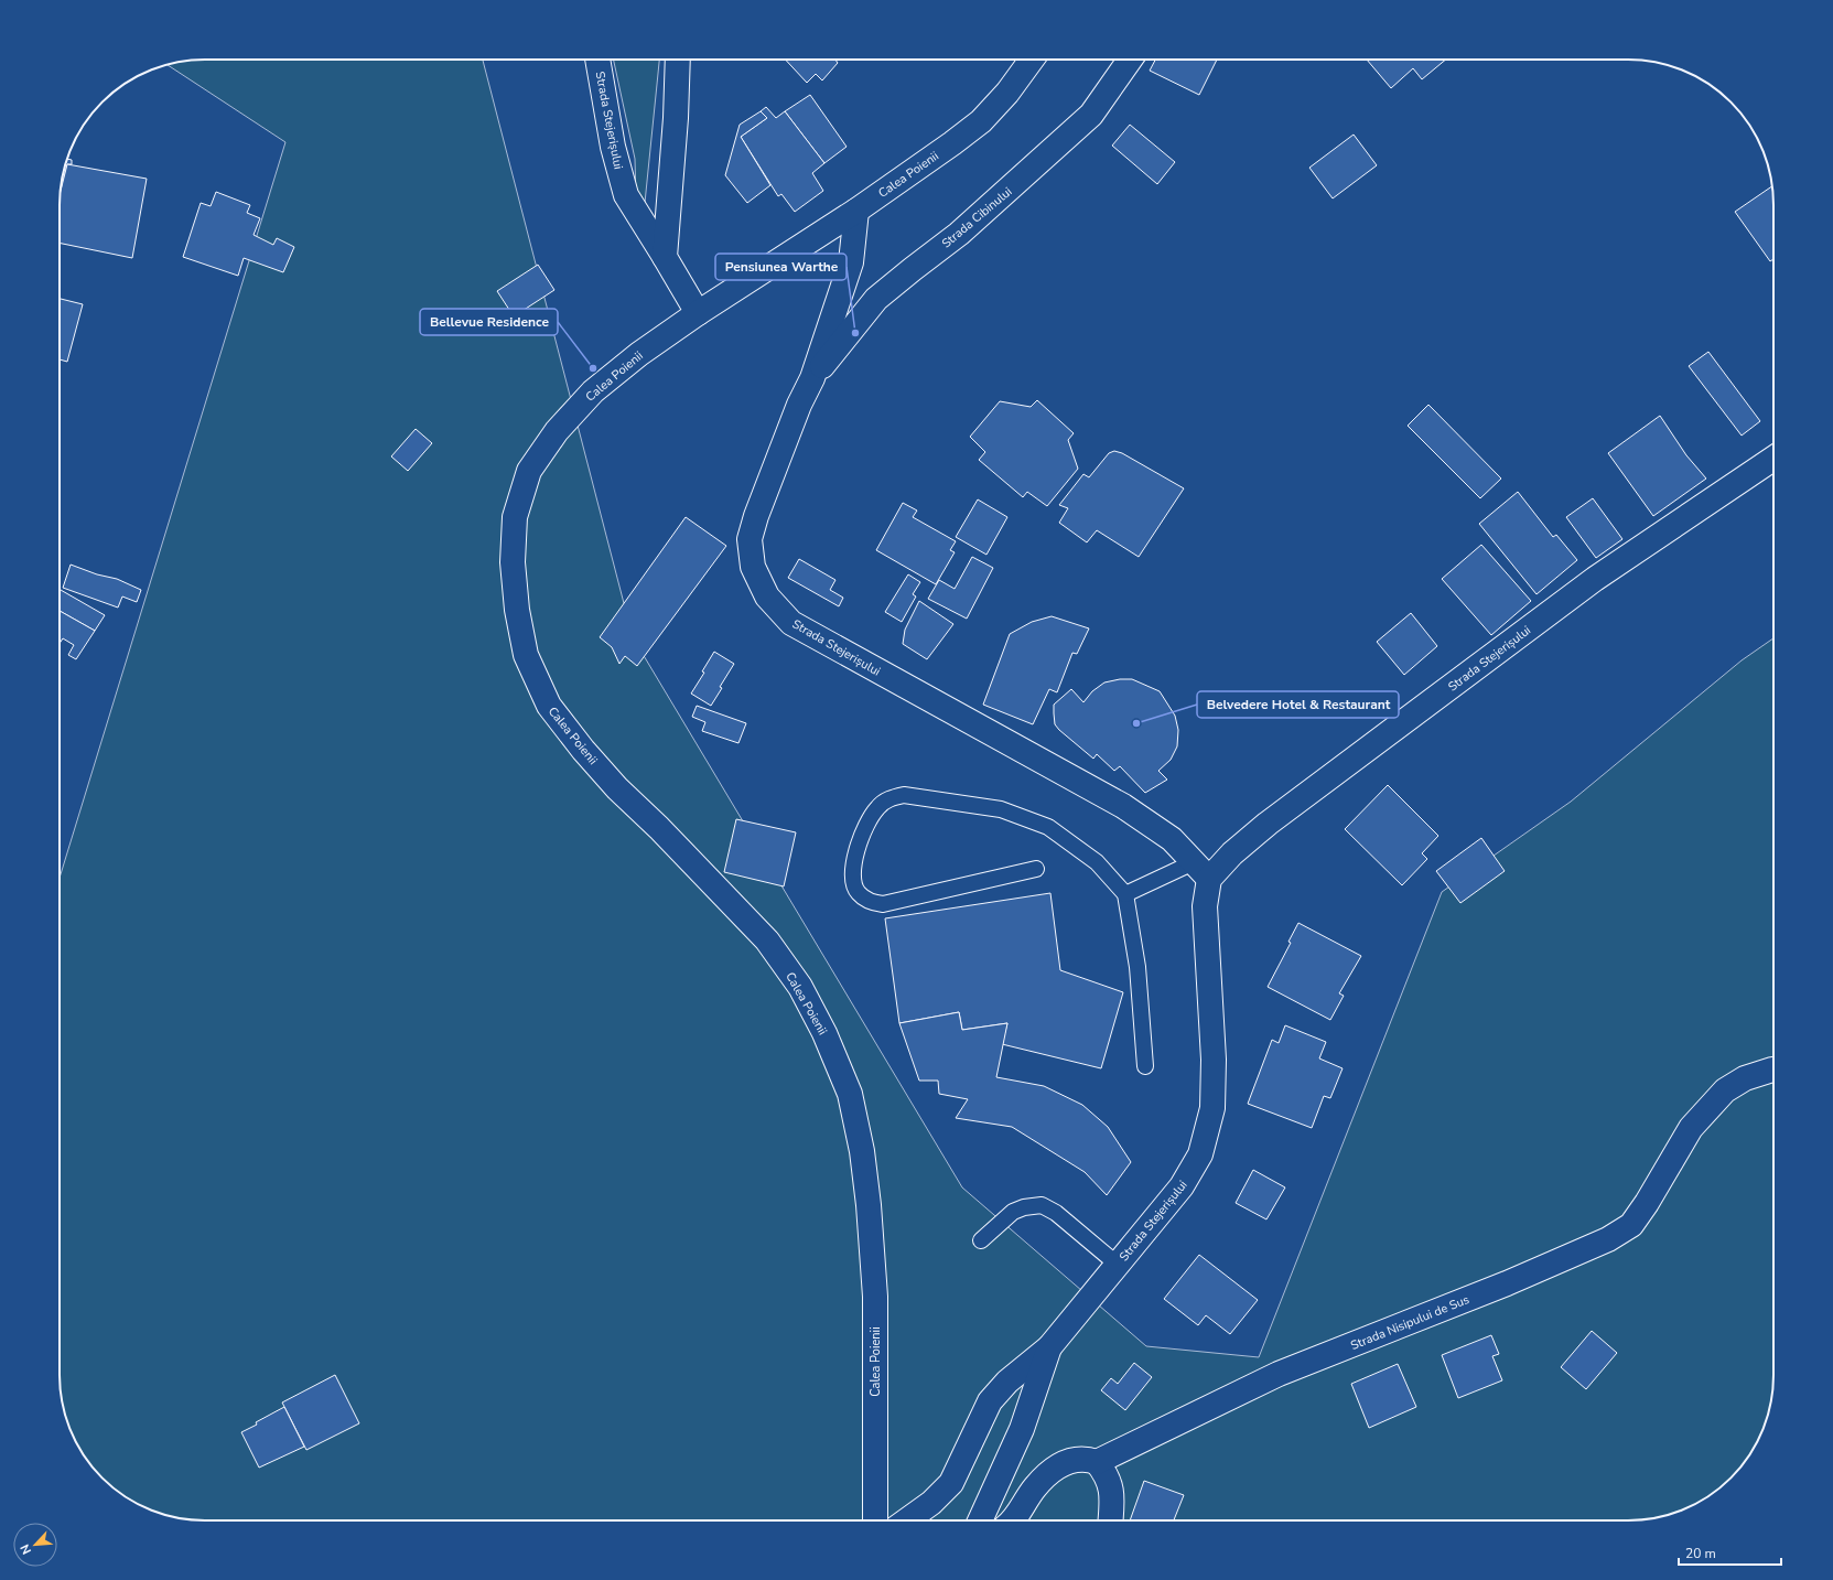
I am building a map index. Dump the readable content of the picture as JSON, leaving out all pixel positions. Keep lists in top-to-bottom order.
{
  "streets": {
    "street": [
      "Strada Stejerișului",
      "Calea Poienii",
      "Strada Cibinului",
      "Strada Nisipului de Sus"
    ]
  },
  "crossings": [
    ["Strada Stejerișului", "Calea Poienii"],
    ["Strada Stejerișului", "Strada Cibinului"]
  ],
  "places": ["Pensiunea Warthe", "Bellevue Residence", "Belvedere Hotel & Restaurant"],
  "scale_bar": "20 m",
  "north": "bottom left"
}
